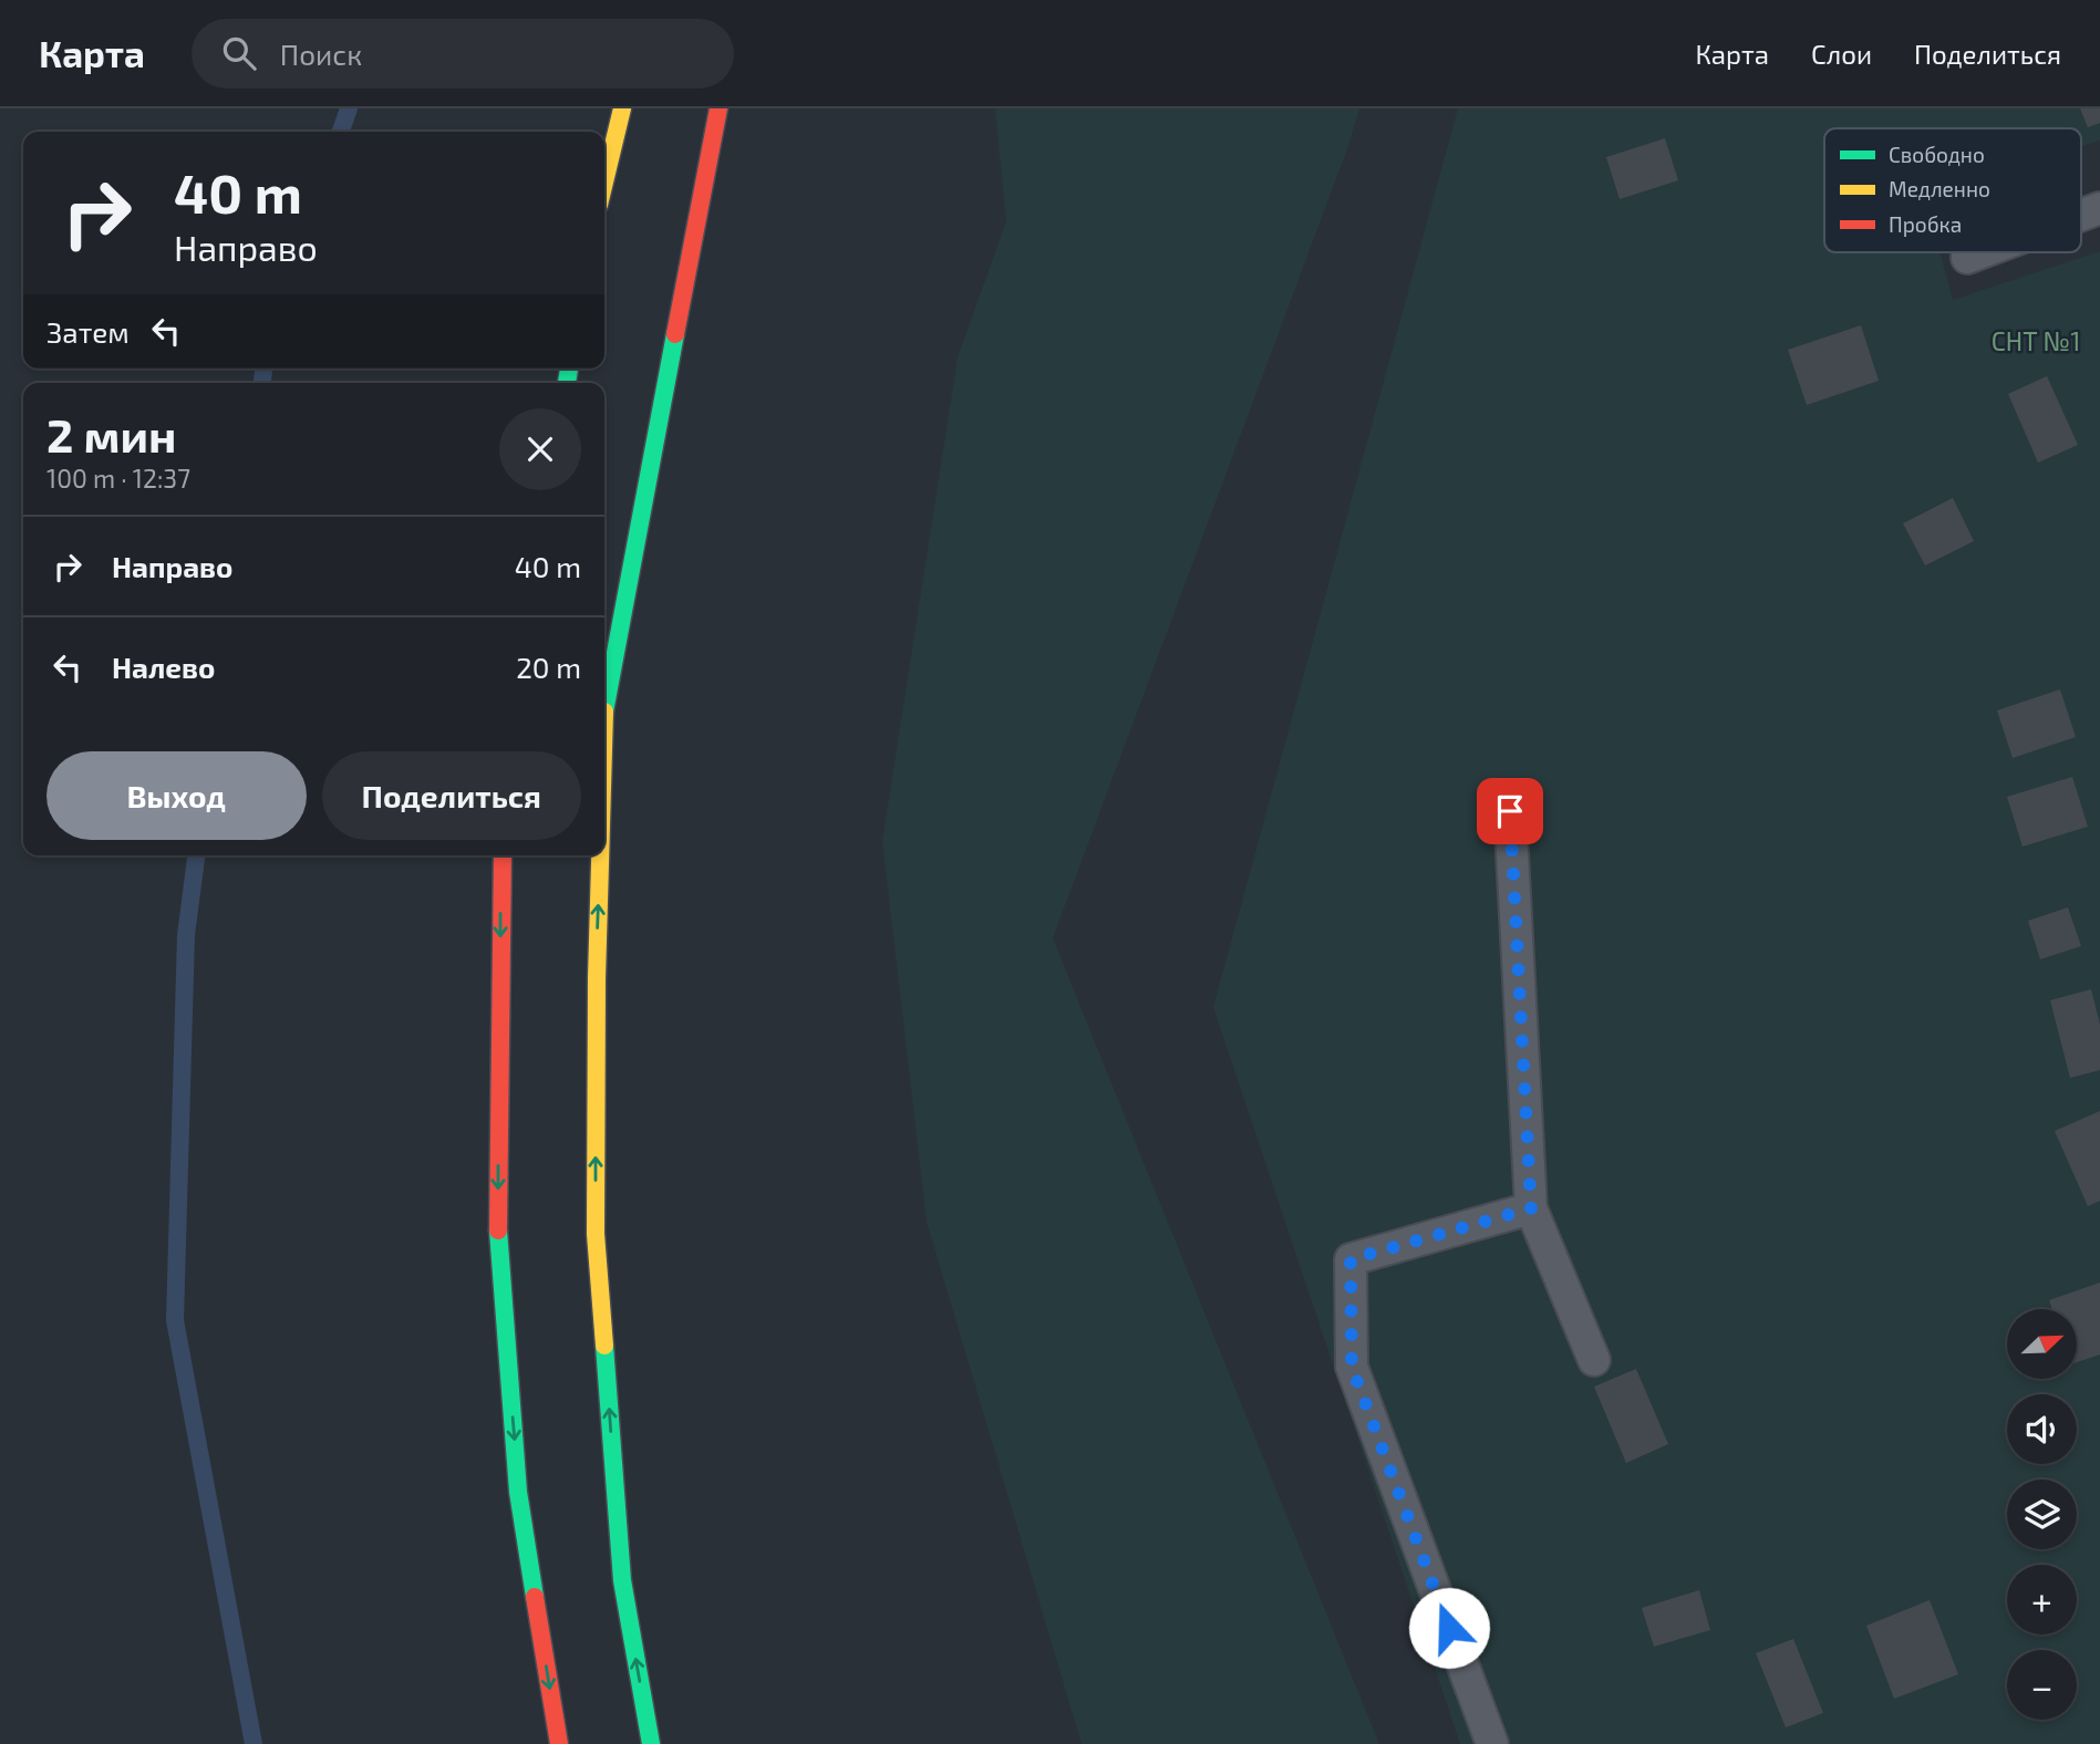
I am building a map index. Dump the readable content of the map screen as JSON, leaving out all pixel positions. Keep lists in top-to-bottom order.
{
  "parks": ["СНТ №1"],
  "legend": ["Свободно", "Медленно", "Пробка"],
  "north": "top right",
  "page": {
    "header": "Карта",
    "search": "Поиск",
    "nav": ["Карта", "Слои", "Поделиться"],
    "turn": ["40 m", "Направо"],
    "then": "Затем",
    "heading": ["2 мин", "100 m · 12:37"],
    "list": [
      {
        "name": "Направо",
        "value": "40 m"
      },
      {
        "name": "Налево",
        "value": "20 m"
      }
    ],
    "buttons": ["Выход", "Поделиться"],
    "map_buttons": ["+", "−"]
  }
}
